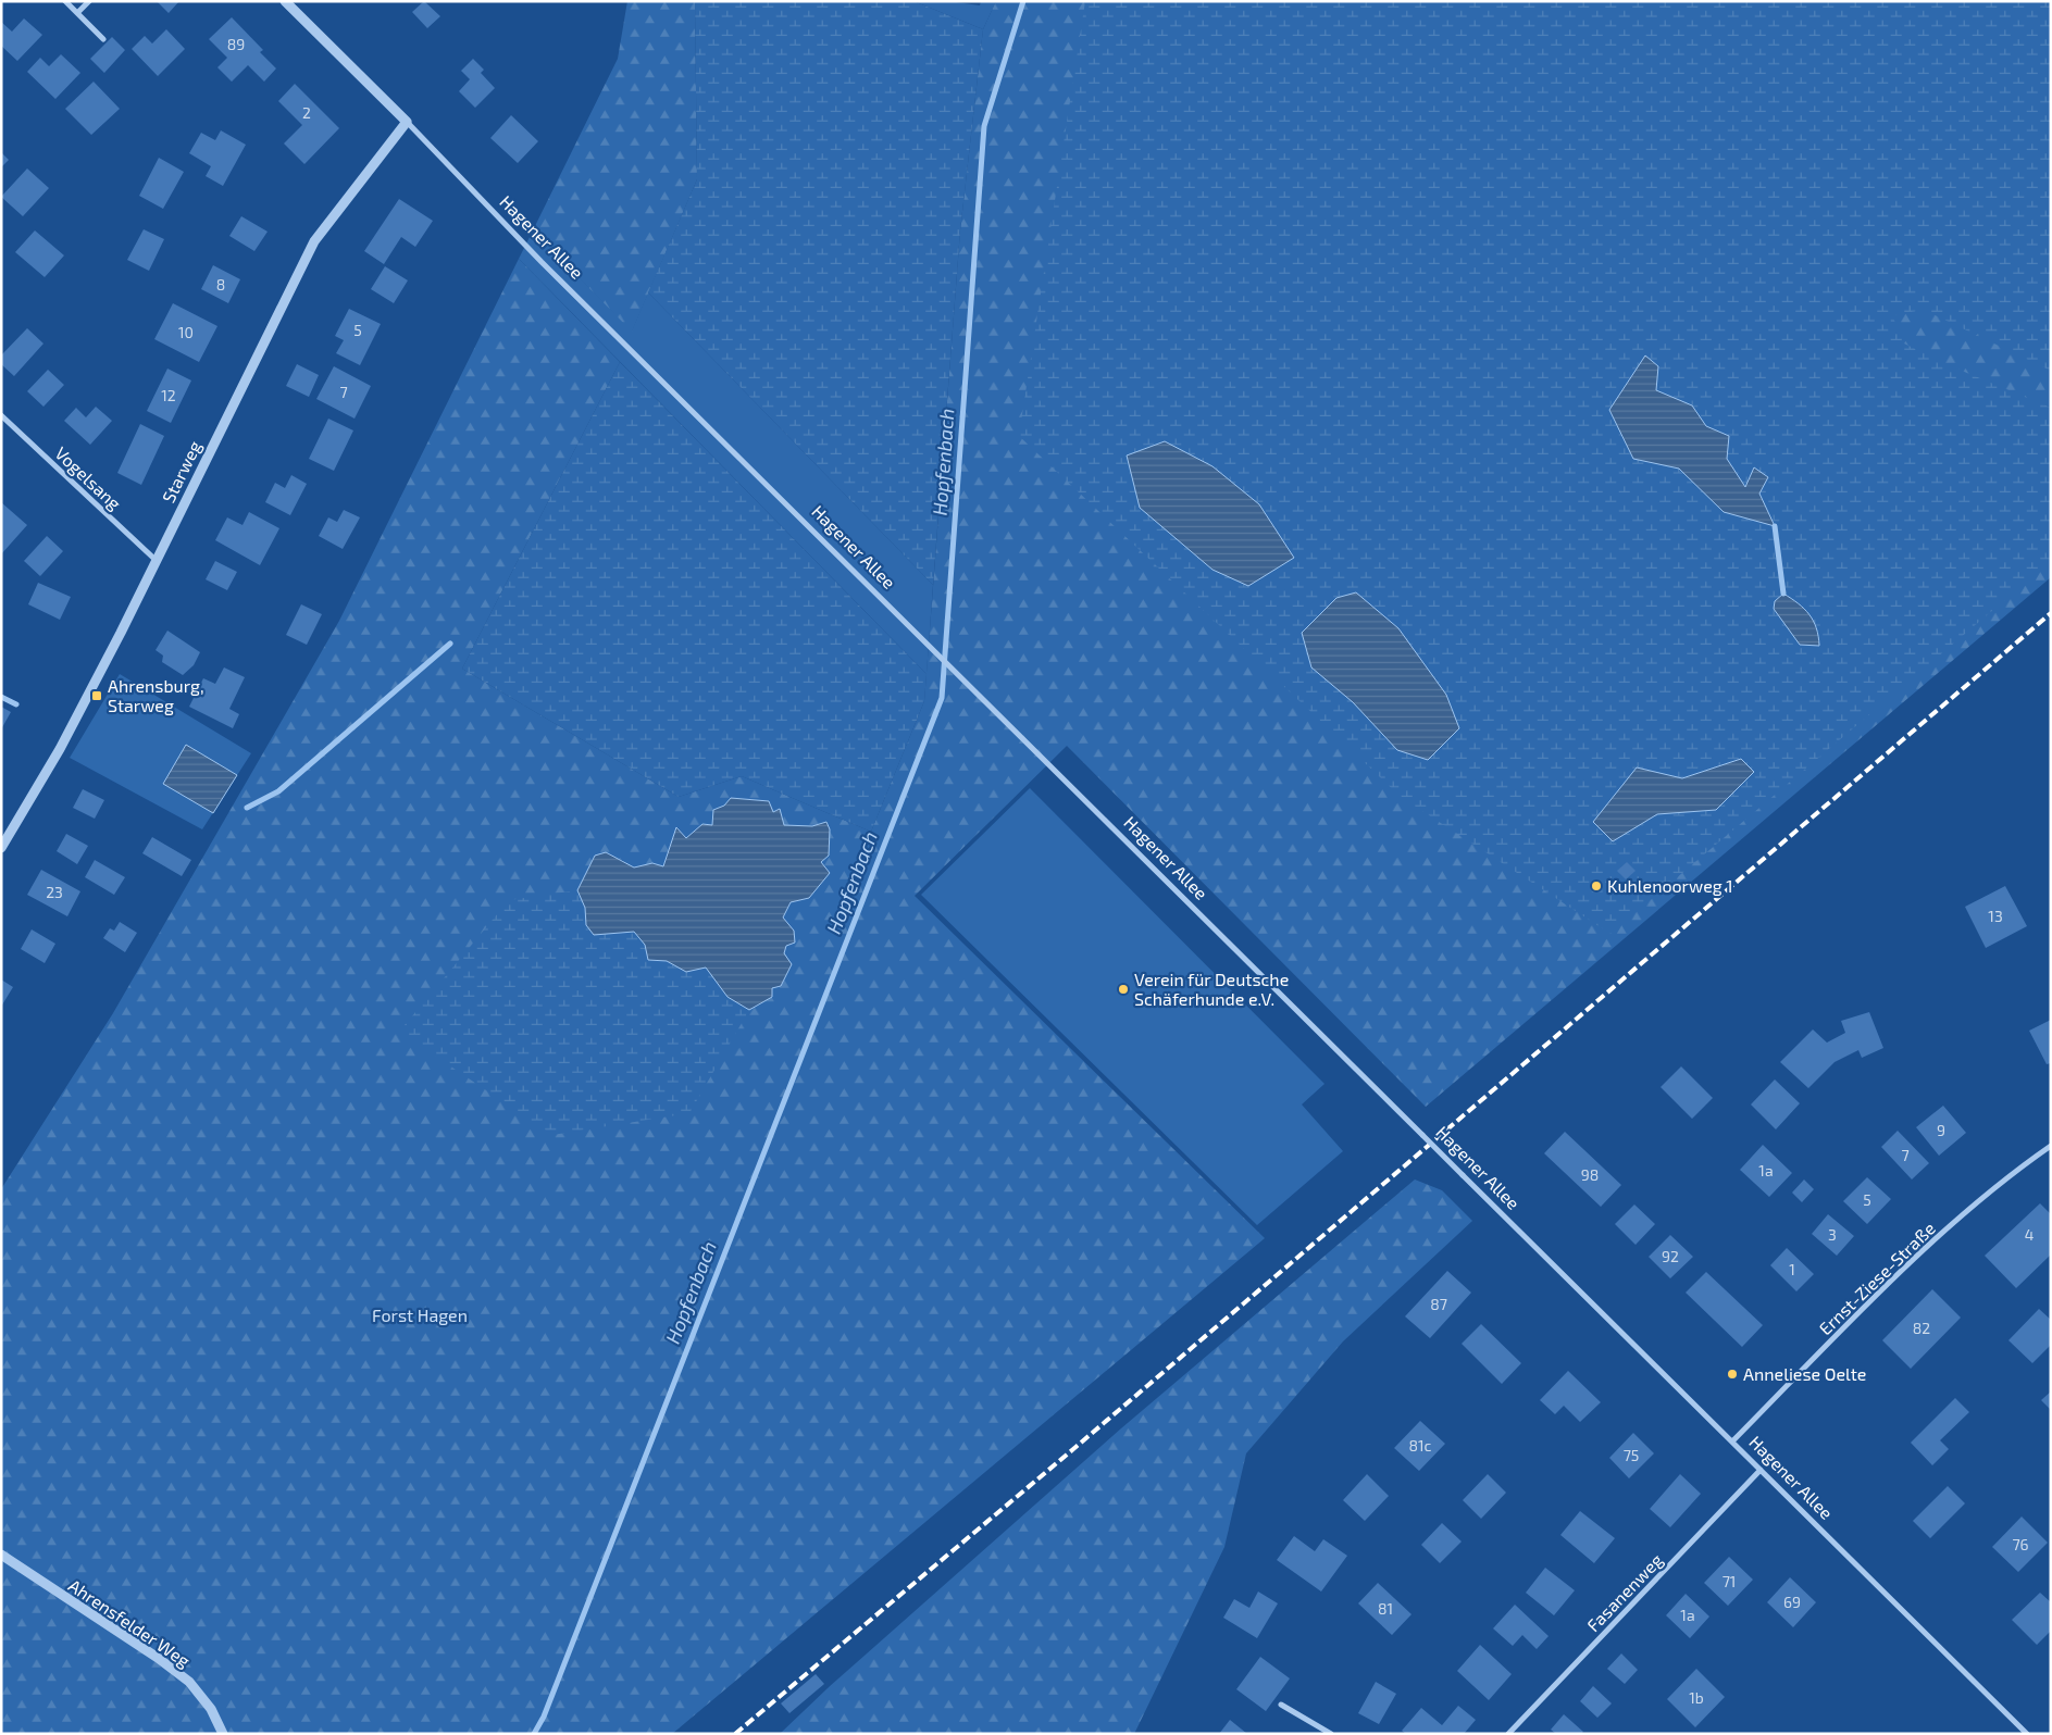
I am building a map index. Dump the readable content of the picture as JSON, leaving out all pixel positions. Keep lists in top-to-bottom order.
{
  "streets": {
    "street": [
      "Hagener Allee",
      "Starweg",
      "Vogelsang",
      "Ernst-Ziese-Straße",
      "Fasanenweg",
      "Ahrensfelder Weg"
    ]
  },
  "crossings": [
    ["Hagener Allee", "Starweg"],
    ["Hagener Allee", "Ernst-Ziese-Straße"],
    ["Hagener Allee", "Fasanenweg"],
    ["Starweg", "Vogelsang"]
  ],
  "water": ["Hopfenbach"],
  "parks": ["Forst Hagen"],
  "places": {
    "transit": ["Ahrensburg, Starweg"],
    "other": ["Kuhlenoorweg 1", "Verein für Deutsche Schäferhunde e.V.", "Anneliese Oelte"]
  },
  "house_numbers": [
    "89",
    "2",
    "8",
    "5",
    "10",
    "7",
    "12",
    "23",
    "13",
    "9",
    "7",
    "1a",
    "98",
    "5",
    "3",
    "4",
    "92",
    "1",
    "87",
    "82",
    "81c",
    "75",
    "76",
    "71",
    "69",
    "81",
    "1a",
    "1b"
  ]
}
